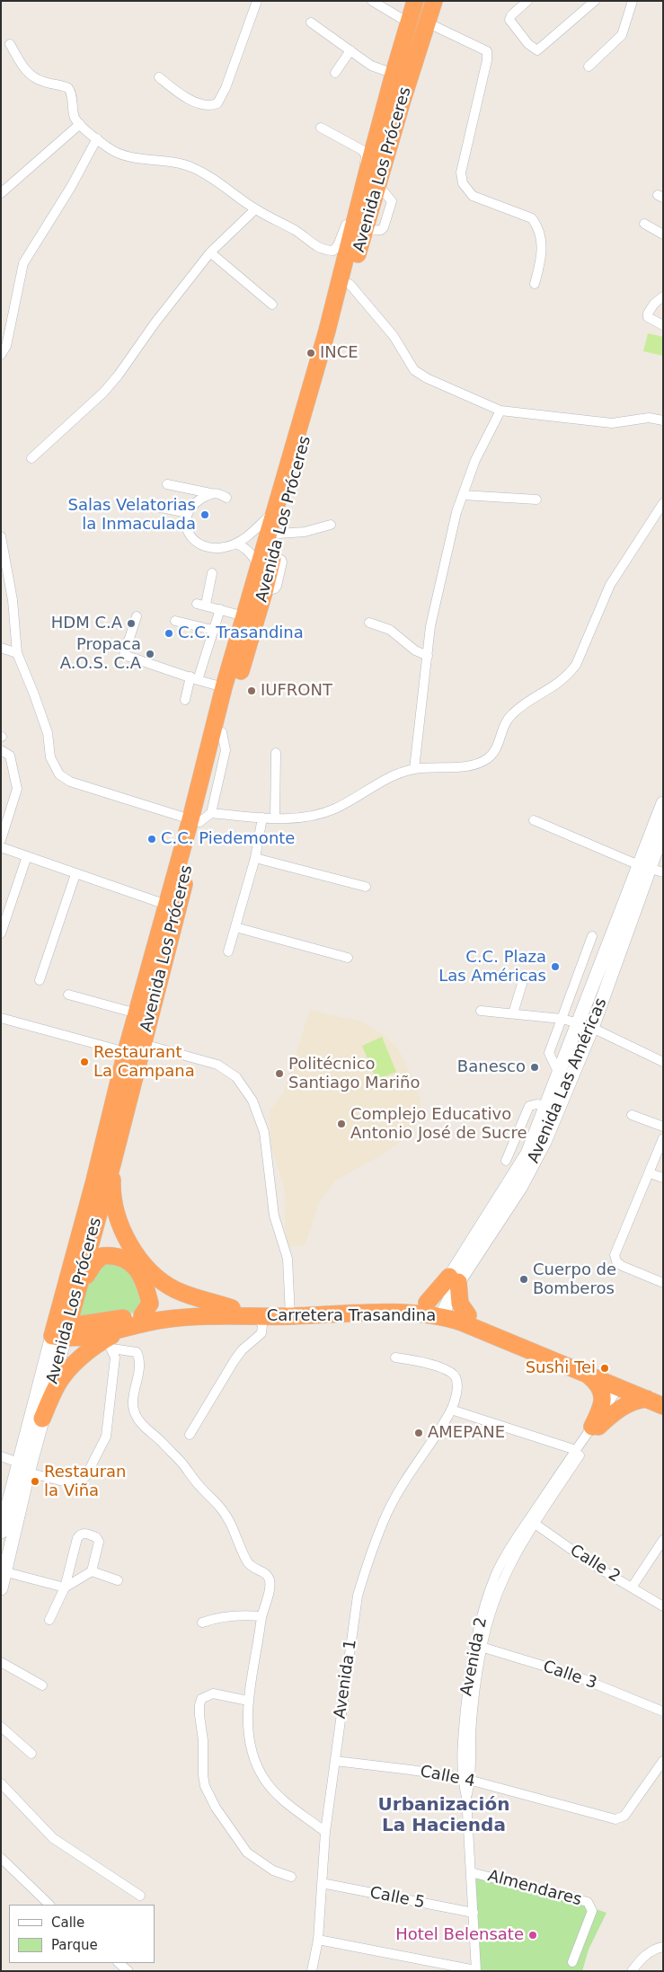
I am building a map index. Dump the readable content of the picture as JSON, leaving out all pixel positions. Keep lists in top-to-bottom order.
{
  "streets": {
    "highway": ["Avenida Los Próceres", "Carretera Trasandina"],
    "street": [
      "Avenida Las Américas",
      "Calle 2",
      "Calle 3",
      "Avenida 1",
      "Calle 4",
      "Almendares",
      "Calle 5"
    ]
  },
  "crossings": [
    ["Avenida Los Próceres", "Carretera Trasandina"],
    ["Avenida 1", "Calle 4"],
    ["Avenida 1", "Calle 5"]
  ],
  "districts": ["Urbanización La Hacienda"],
  "places": [
    "INCE",
    "Salas Velatorias la Inmaculada",
    "HDM C.A",
    "C.C. Trasandina",
    "Propaca A.O.S. C.A",
    "IUFRONT",
    "C.C. Piedemonte",
    "C.C. Plaza Las Américas",
    "Restaurant La Campana",
    "Banesco",
    "Politécnico Santiago Mariño",
    "Complejo Educativo Antonio José de Sucre",
    "Cuerpo de Bomberos",
    "Sushi Tei",
    "AMEPANE",
    "Restauran la Viña",
    "Hotel Belensate"
  ],
  "legend": ["Calle", "Parque"]
}
